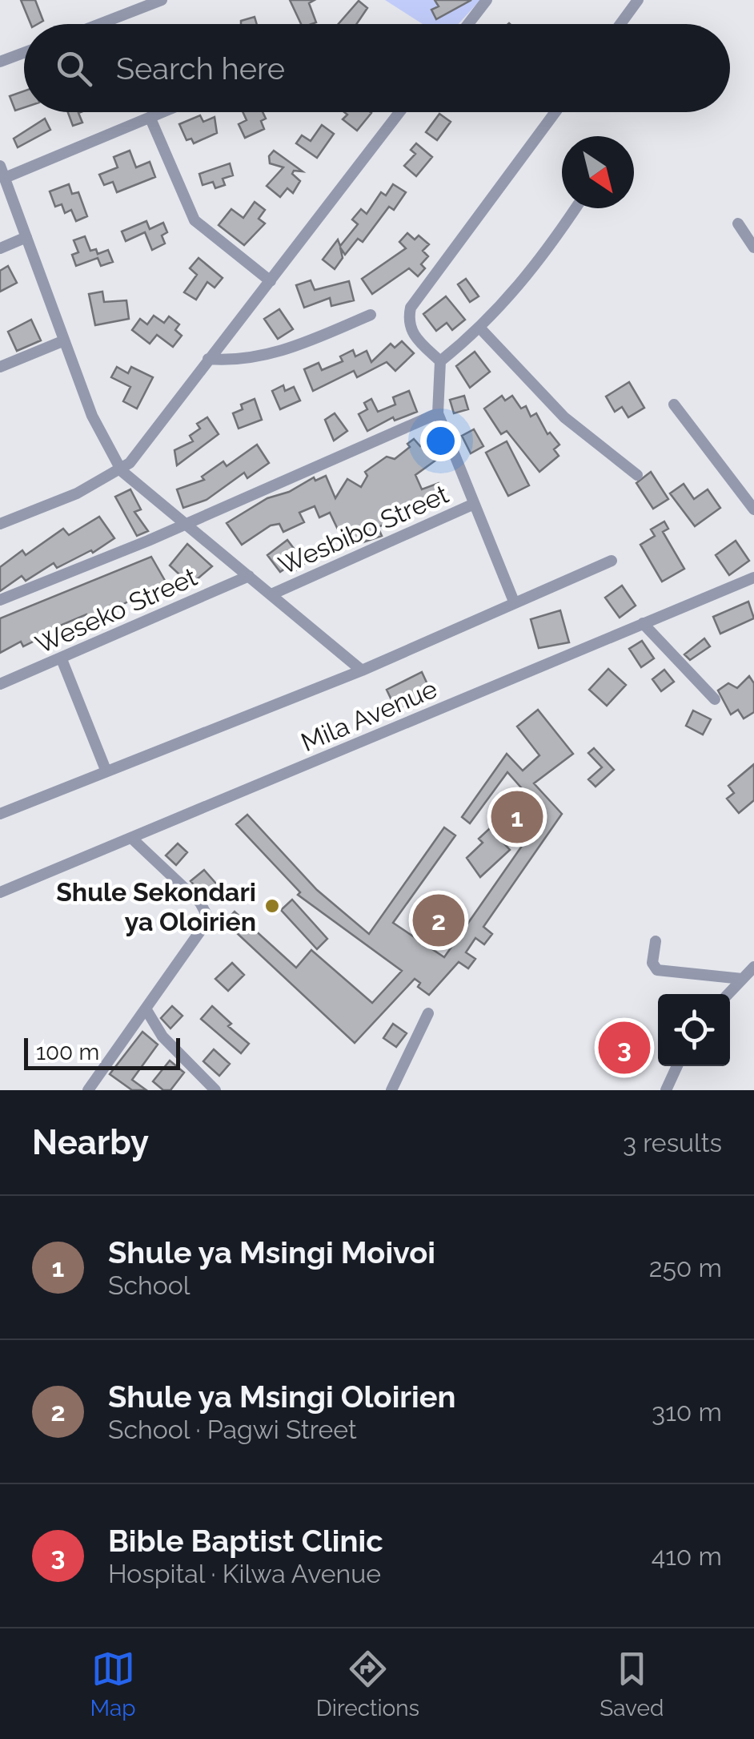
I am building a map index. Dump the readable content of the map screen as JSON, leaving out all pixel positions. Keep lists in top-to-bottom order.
{
  "streets": {
    "street": ["Wesbibo Street", "Weseko Street", "Mila Avenue"]
  },
  "places": ["Shule Sekondari ya Oloirien"],
  "scale_bar": "100 m",
  "north": "bottom right",
  "page": {
    "search": "Search here",
    "pins": ["1", "2", "3"],
    "scale": "100 m",
    "heading": ["Nearby", "3 results"],
    "list": [
      {
        "mark": "1",
        "name": "Shule ya Msingi Moivoi",
        "note": "School",
        "value": "250 m"
      },
      {
        "mark": "2",
        "name": "Shule ya Msingi Oloirien",
        "note": "School · Pagwi Street",
        "value": "310 m"
      },
      {
        "mark": "3",
        "name": "Bible Baptist Clinic",
        "note": "Hospital · Kilwa Avenue",
        "value": "410 m"
      }
    ],
    "nav": ["Map", "Directions", "Saved"]
  }
}
